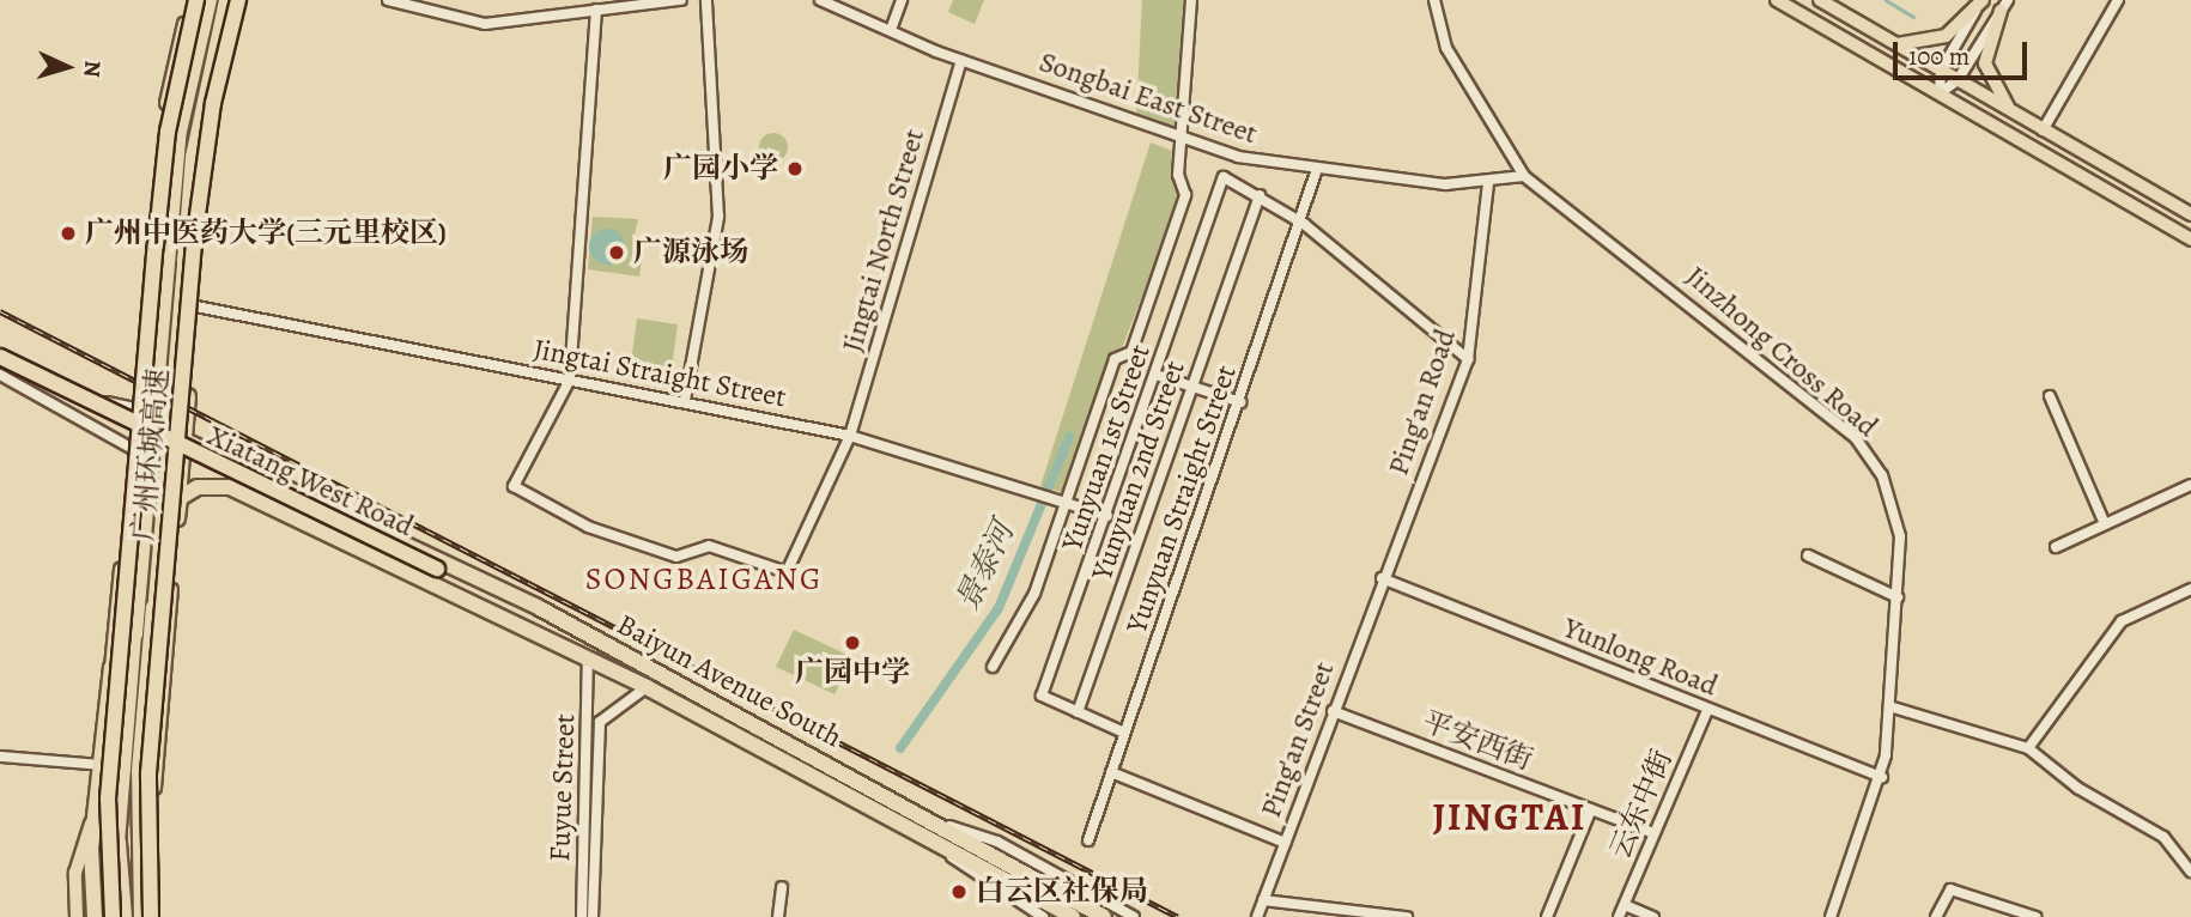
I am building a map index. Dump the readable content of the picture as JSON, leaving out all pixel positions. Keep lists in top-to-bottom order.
{
  "streets": {
    "highway": ["广州环城高速", "Xiatang West Road", "Baiyun Avenue South"],
    "street": [
      "Songbai East Street",
      "Jingtai North Street",
      "Jinzhong Cross Road",
      "Jingtai Straight Street",
      "Ping'an Road",
      "Yunyuan 1st Street",
      "Yunyuan 2nd Street",
      "Yunyuan Straight Street",
      "Yunlong Road",
      "Ping'an Street",
      "平安西街",
      "Fuyue Street",
      "云东中街"
    ]
  },
  "crossings": [
    ["Songbai East Street", "Jingtai North Street"],
    ["Songbai East Street", "Jinzhong Cross Road"],
    ["Songbai East Street", "Ping'an Road"],
    ["Songbai East Street", "Yunyuan Straight Street"],
    ["Jingtai North Street", "Jingtai Straight Street"],
    ["Jinzhong Cross Road", "Yunlong Road"],
    ["Jingtai Straight Street", "Yunyuan 1st Street"],
    ["Ping'an Road", "Yunlong Road"],
    ["Ping'an Road", "Ping'an Street"],
    ["Yunyuan 1st Street", "Yunyuan 2nd Street"],
    ["Xiatang West Road", "Baiyun Avenue South"],
    ["Xiatang West Road", "Fuyue Street"],
    ["Yunlong Road", "Ping'an Street"],
    ["Yunlong Road", "云东中街"],
    ["Baiyun Avenue South", "Fuyue Street"],
    ["Ping'an Street", "平安西街"],
    ["平安西街", "云东中街"]
  ],
  "districts": ["SONGBAIGANG", "JINGTAI"],
  "water": ["景泰河"],
  "places": [
    "广园小学",
    "广州中医药大学(三元里校区)",
    "广源泳场",
    "广园中学",
    "白云区社保局"
  ],
  "scale_bar": "100 m",
  "north": "right"
}
